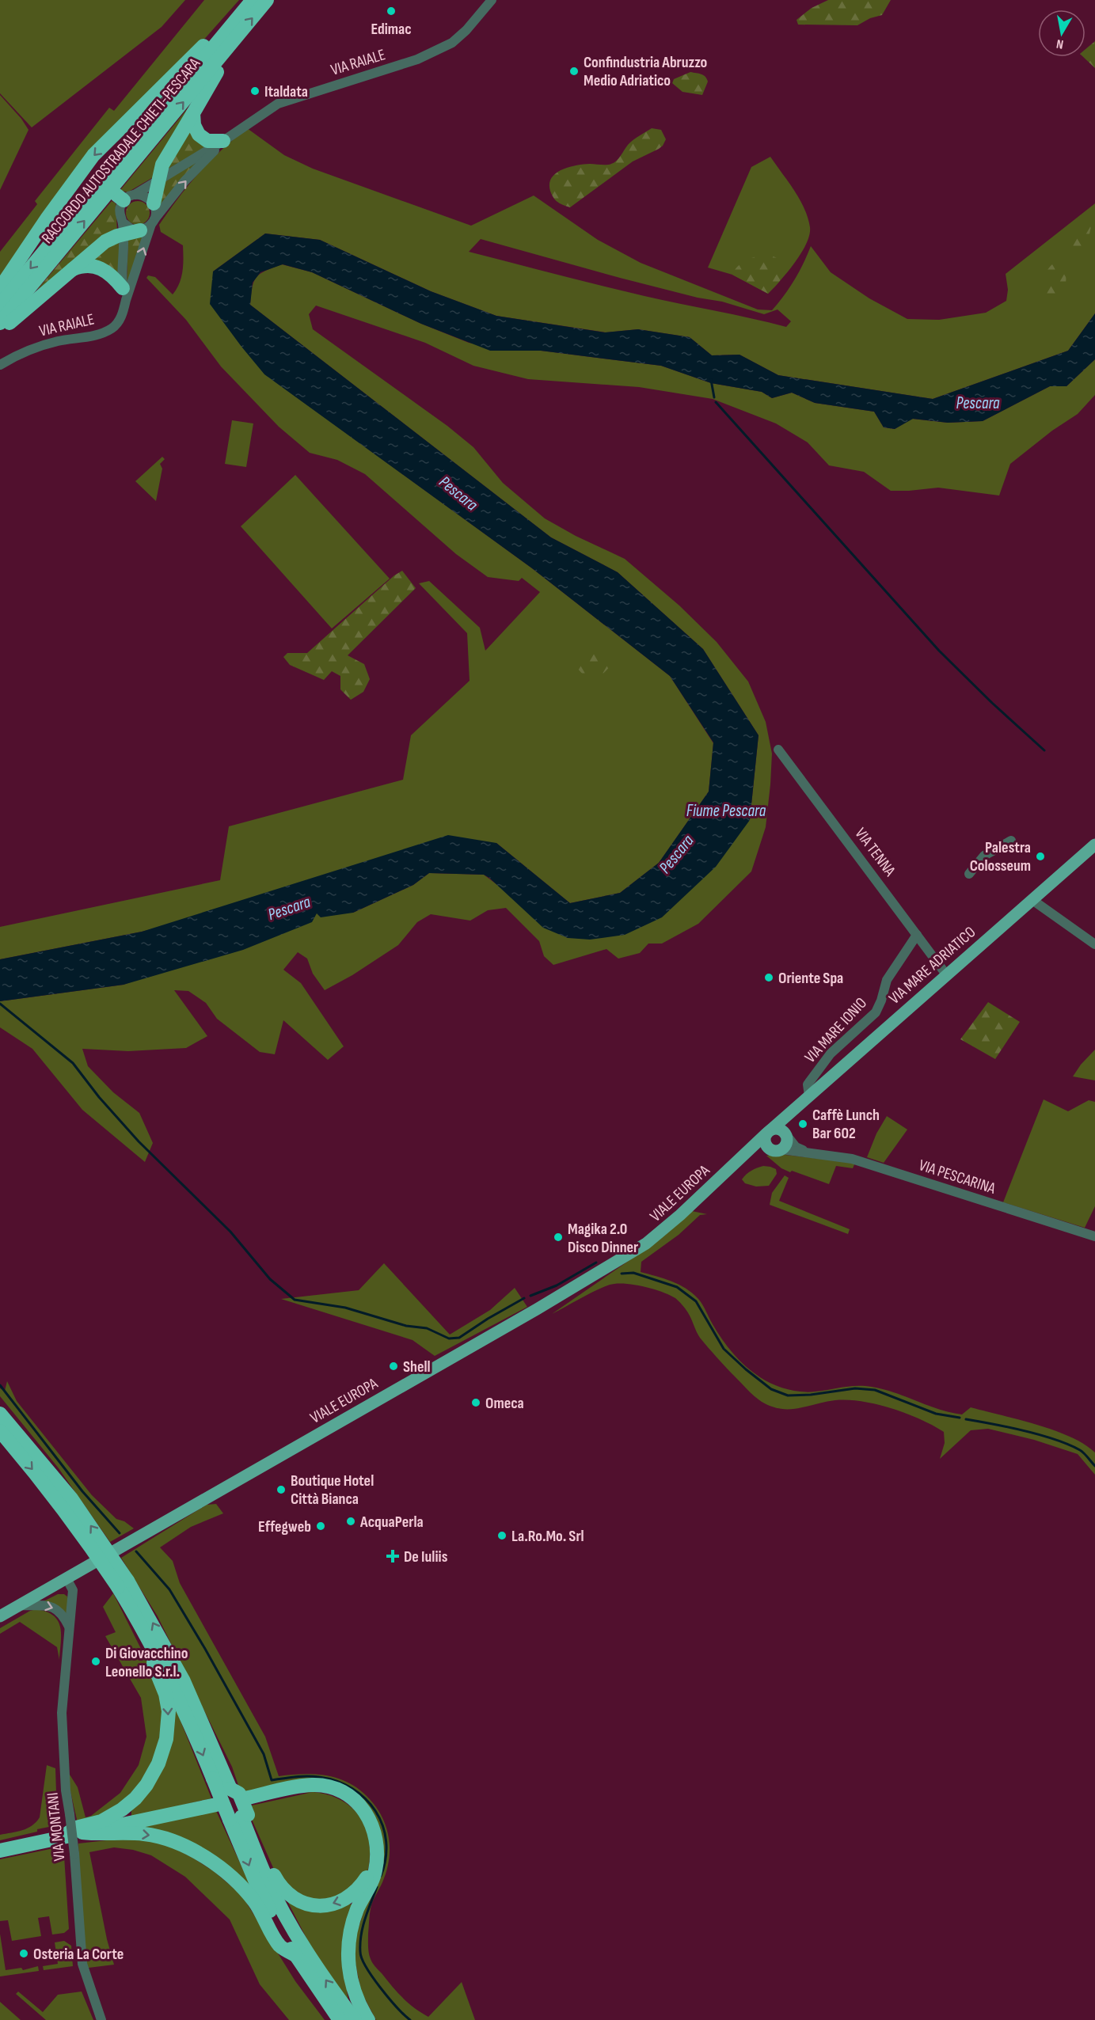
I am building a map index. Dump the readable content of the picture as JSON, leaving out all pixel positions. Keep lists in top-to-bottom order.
{
  "streets": {
    "highway": ["RACCORDO AUTOSTRADALE CHIETI-PESCARA"],
    "main road": ["VIA MARE ADRIATICO", "VIALE EUROPA"],
    "street": [
      "VIA RAIALE",
      "VIA TENNA",
      "VIA MARE IONIO",
      "VIA PESCARINA",
      "VIA MONTANI"
    ]
  },
  "crossings": [
    ["VIA TENNA", "VIA MARE ADRIATICO"],
    ["VIA TENNA", "VIA MARE IONIO"],
    ["VIA MARE ADRIATICO", "VIA MARE IONIO"],
    ["VIA MARE ADRIATICO", "VIA PESCARINA"],
    ["VIA MARE ADRIATICO", "VIALE EUROPA"],
    ["VIA PESCARINA", "VIALE EUROPA"],
    ["VIALE EUROPA", "VIA MONTANI"]
  ],
  "water": ["Pescara", "Fiume Pescara"],
  "places": {
    "other": [
      "Edimac",
      "Confindustria Abruzzo Medio Adriatico",
      "Italdata",
      "Palestra Colosseum",
      "Oriente Spa",
      "Caffè Lunch Bar 602",
      "Magika 2.0 Disco Dinner",
      "Shell",
      "Omeca",
      "Boutique Hotel Città Bianca",
      "AcquaPerla",
      "Effegweb",
      "La.Ro.Mo. Srl",
      "Di Giovacchino Leonello S.r.l.",
      "Osteria La Corte"
    ],
    "health": ["De Iuliis"]
  },
  "north": "bottom"
}
